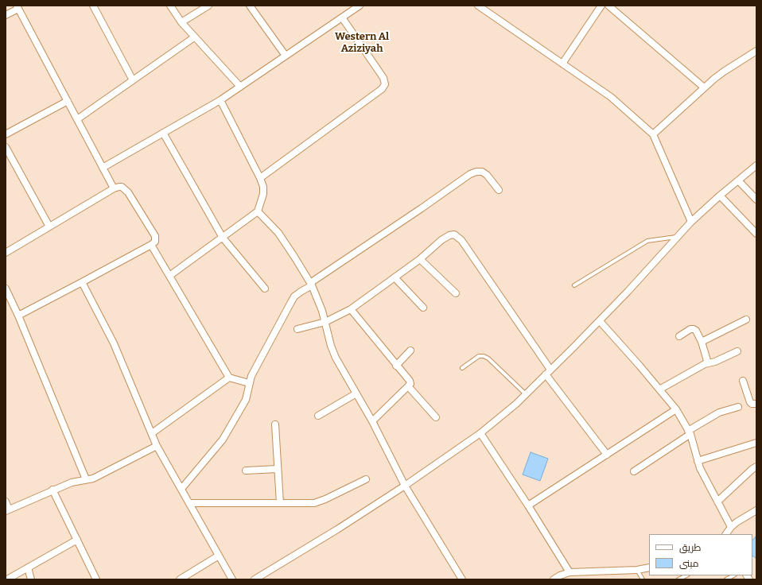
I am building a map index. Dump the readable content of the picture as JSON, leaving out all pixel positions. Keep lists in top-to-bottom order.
{
  "districts": ["Western Al Aziziyah"],
  "legend": ["طريق", "مبنى"]
}
